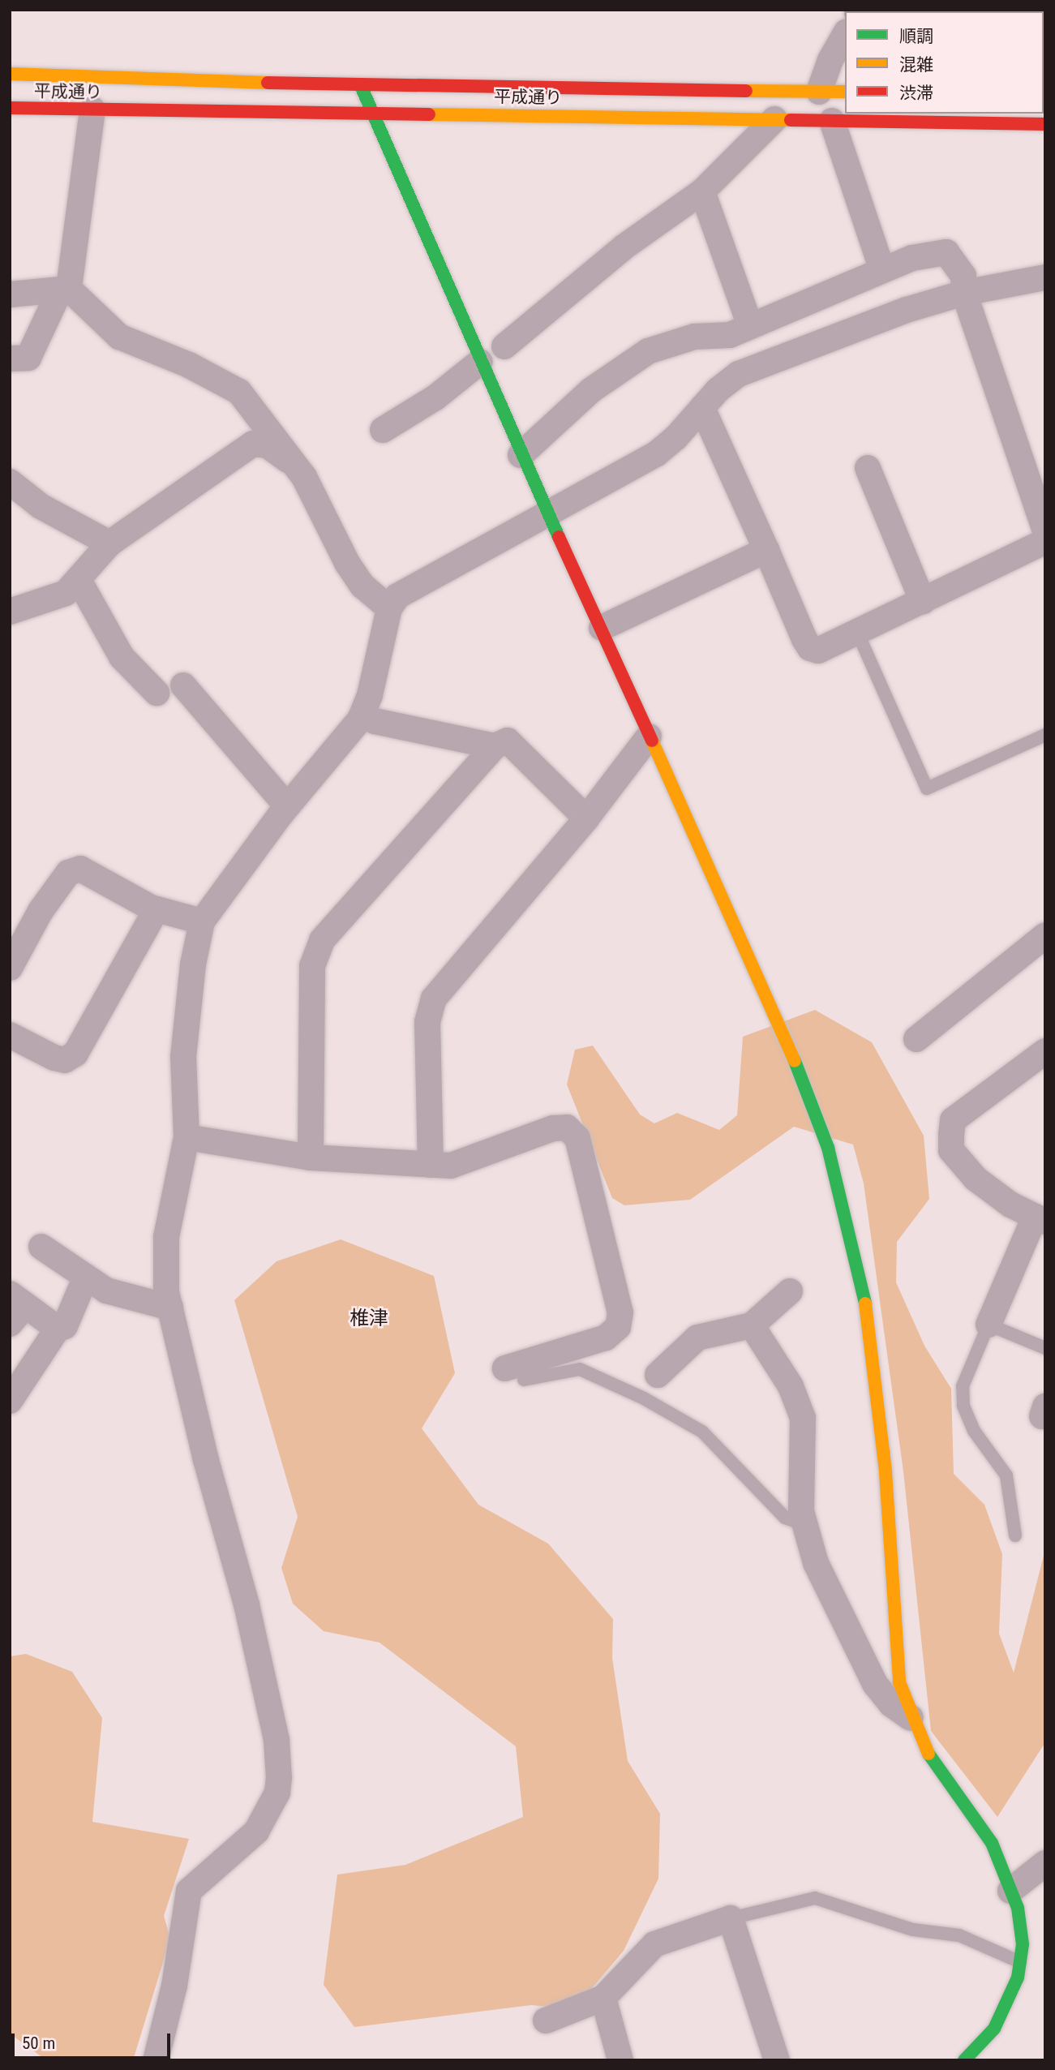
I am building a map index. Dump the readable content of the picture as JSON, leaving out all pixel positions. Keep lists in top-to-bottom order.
{
  "streets": {
    "street": ["平成通り"]
  },
  "districts": ["椎津"],
  "legend": ["順調", "混雑", "渋滞"],
  "scale_bar": "50 m"
}
